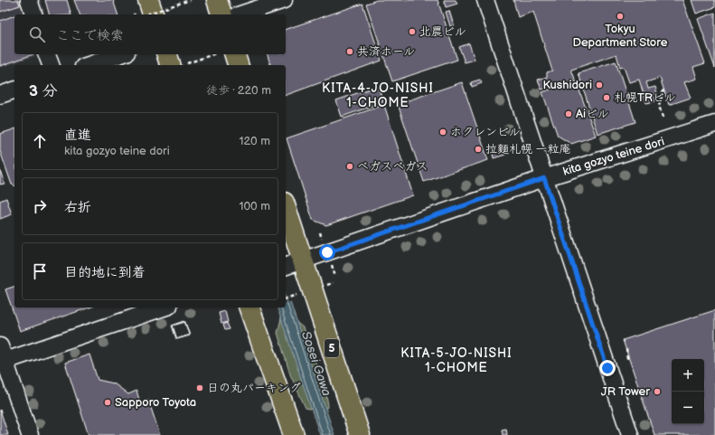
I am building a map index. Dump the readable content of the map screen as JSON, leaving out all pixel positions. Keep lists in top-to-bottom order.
{
  "streets": {
    "highway": ["5"],
    "street": ["kita gozyo teine dori"]
  },
  "crossings": [
    ["kita gozyo teine dori", "5"]
  ],
  "districts": ["KITA-4-JO-NISHI 1-CHOME", "KITA-5-JO-NISHI 1-CHOME"],
  "water": ["Sosei Gawa"],
  "places": [
    "Tokyu Department Store",
    "北農ビル",
    "共済ホール",
    "Kushidori",
    "札幌TRビル",
    "Aiビル",
    "ホクレンビル",
    "拉麵札幌 一粒庵",
    "ベガスベガス",
    "日の丸パーキング",
    "JR Tower",
    "Sapporo Toyota"
  ],
  "page": {
    "search": "ここで検索",
    "heading": ["3 分", "徒歩 · 220 m"],
    "list": [
      ["直進", "kita gozyo teine dori", "120 m"],
      ["右折", "100 m"],
      "目的地に到着"
    ],
    "map_buttons": ["+", "−"]
  }
}
